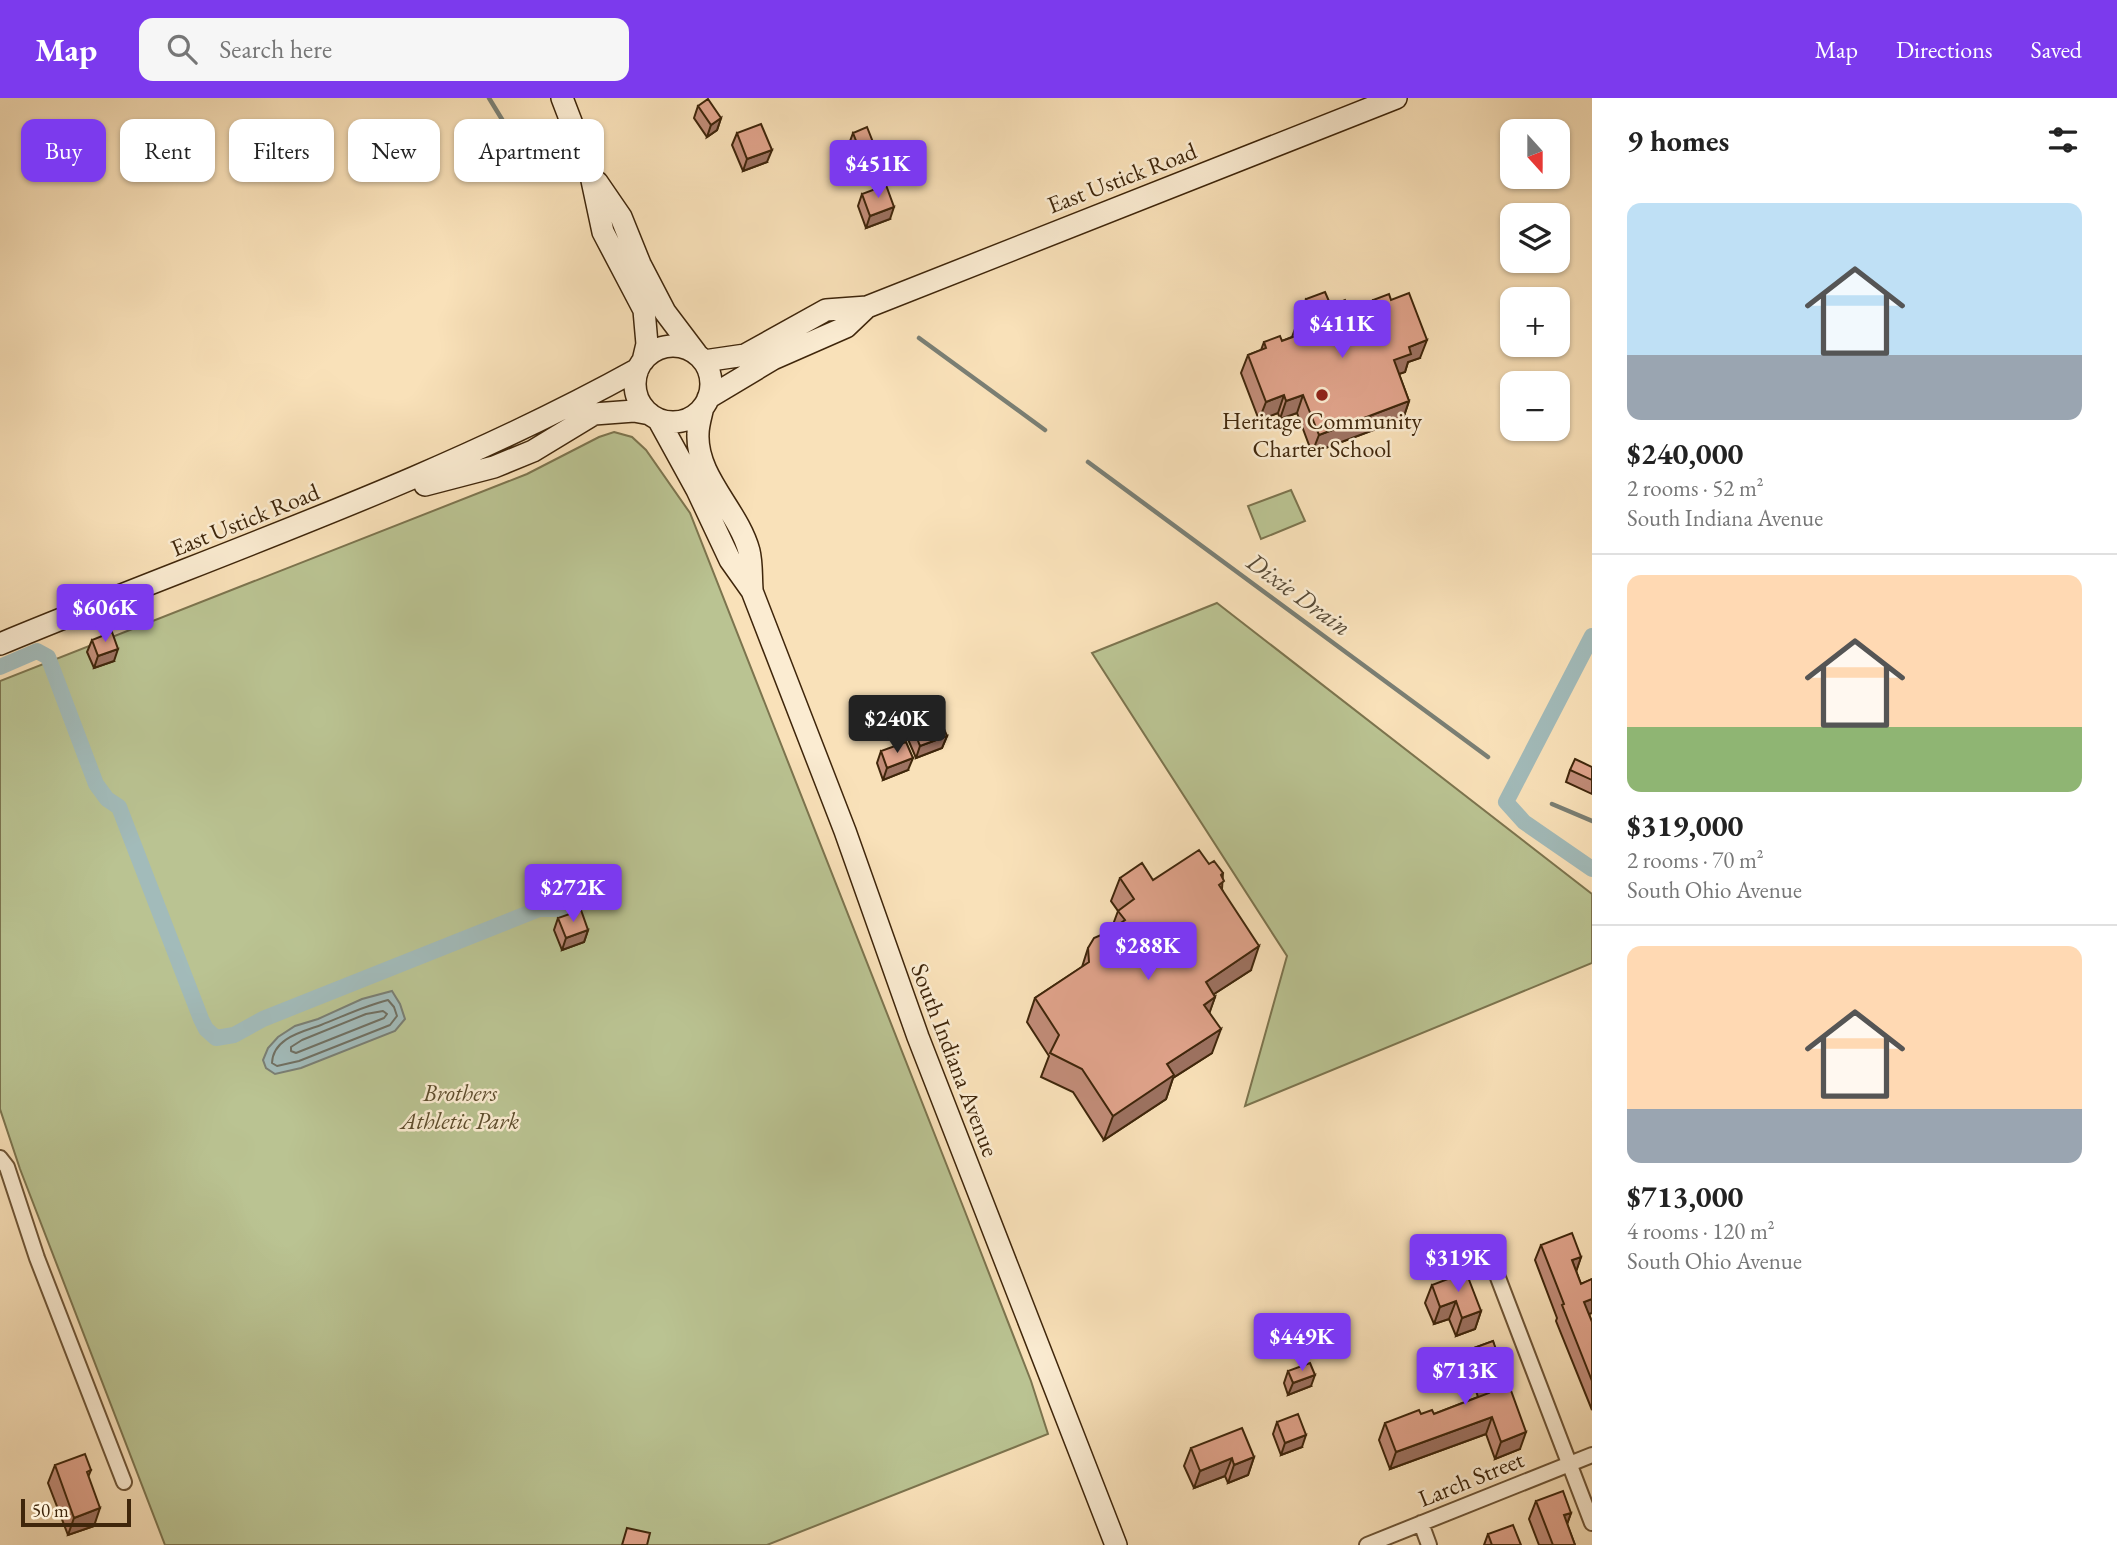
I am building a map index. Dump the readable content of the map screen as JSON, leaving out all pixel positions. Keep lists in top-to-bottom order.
{
  "streets": {
    "main road": ["East Ustick Road", "South Indiana Avenue"],
    "street": ["Larch Street"]
  },
  "crossings": [
    ["East Ustick Road", "South Indiana Avenue"]
  ],
  "water": ["Dixie Drain"],
  "parks": ["Brothers Athletic Park"],
  "places": ["Heritage Community Charter School"],
  "scale_bar": "50 m",
  "north": "bottom",
  "page": {
    "header": "Map",
    "search": "Search here",
    "nav": ["Map", "Directions", "Saved"],
    "heading": "9 homes",
    "map_buttons": ["+", "−"],
    "chip": [
      "Buy",
      "Rent",
      "Filters",
      "New",
      "Apartment"
    ],
    "price": [
      "$451K",
      "$411K",
      "$606K",
      "$240K",
      "$272K",
      "$288K",
      "$319K",
      "$449K",
      "$713K"
    ],
    "list": [
      {
        "name": "$240,000",
        "note": "2 rooms · 52 m² · South Indiana Avenue"
      },
      {
        "name": "$319,000",
        "note": "2 rooms · 70 m² · South Ohio Avenue"
      },
      {
        "name": "$713,000",
        "note": "4 rooms · 120 m² · South Ohio Avenue"
      }
    ],
    "scale": "50 m"
  }
}
